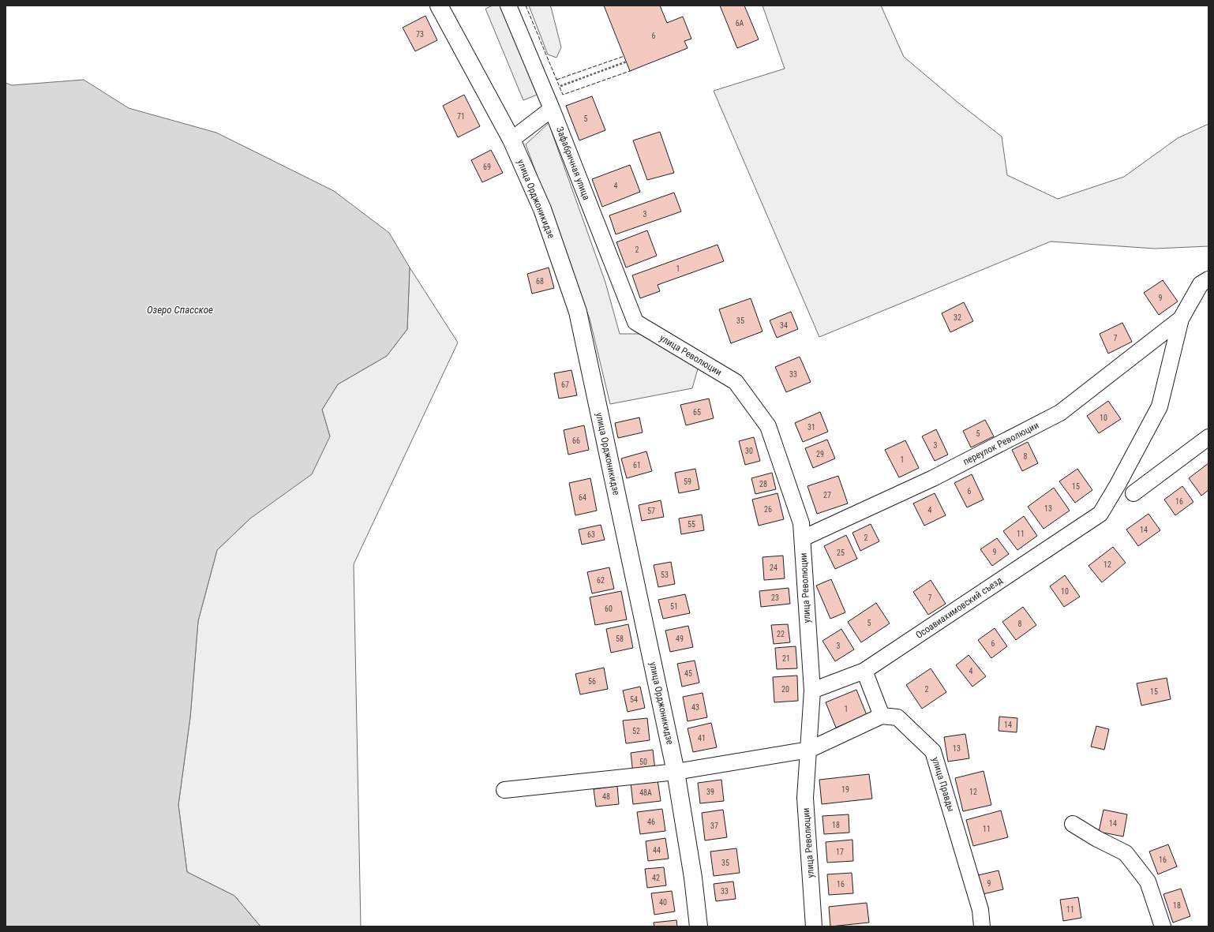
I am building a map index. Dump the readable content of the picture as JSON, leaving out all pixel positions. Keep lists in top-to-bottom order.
{
  "streets": {
    "street": [
      "Зафабричная улица",
      "улица Орджоникидзе",
      "улица Революции",
      "переулок Революции",
      "Осоавиахимовский съезд",
      "улица Правды"
    ]
  },
  "crossings": [
    ["Зафабричная улица", "улица Революции"],
    ["улица Революции", "переулок Революции"],
    ["улица Революции", "Осоавиахимовский съезд"],
    ["переулок Революции", "Осоавиахимовский съезд"]
  ],
  "water": ["Озеро Спасское"],
  "house_numbers": [
    "6А",
    "73",
    "6",
    "71",
    "5",
    "69",
    "4",
    "3",
    "2",
    "1",
    "68",
    "9",
    "32",
    "35",
    "34",
    "7",
    "33",
    "67",
    "65",
    "10",
    "31",
    "5",
    "66",
    "3",
    "30",
    "29",
    "8",
    "1",
    "61",
    "59",
    "28",
    "15",
    "6",
    "27",
    "64",
    "16",
    "13",
    "26",
    "4",
    "57",
    "55",
    "14",
    "11",
    "63",
    "2",
    "9",
    "25",
    "12",
    "24",
    "53",
    "62",
    "10",
    "23",
    "7",
    "51",
    "60",
    "5",
    "8",
    "22",
    "58",
    "49",
    "6",
    "3",
    "21",
    "4",
    "45",
    "56",
    "20",
    "2",
    "15",
    "54",
    "43",
    "1",
    "14",
    "52",
    "41",
    "13",
    "50",
    "19",
    "39",
    "12",
    "48А",
    "48",
    "46",
    "14",
    "18",
    "37",
    "11",
    "44",
    "17",
    "16",
    "35",
    "42",
    "9",
    "16",
    "33",
    "40",
    "18",
    "11"
  ]
}
